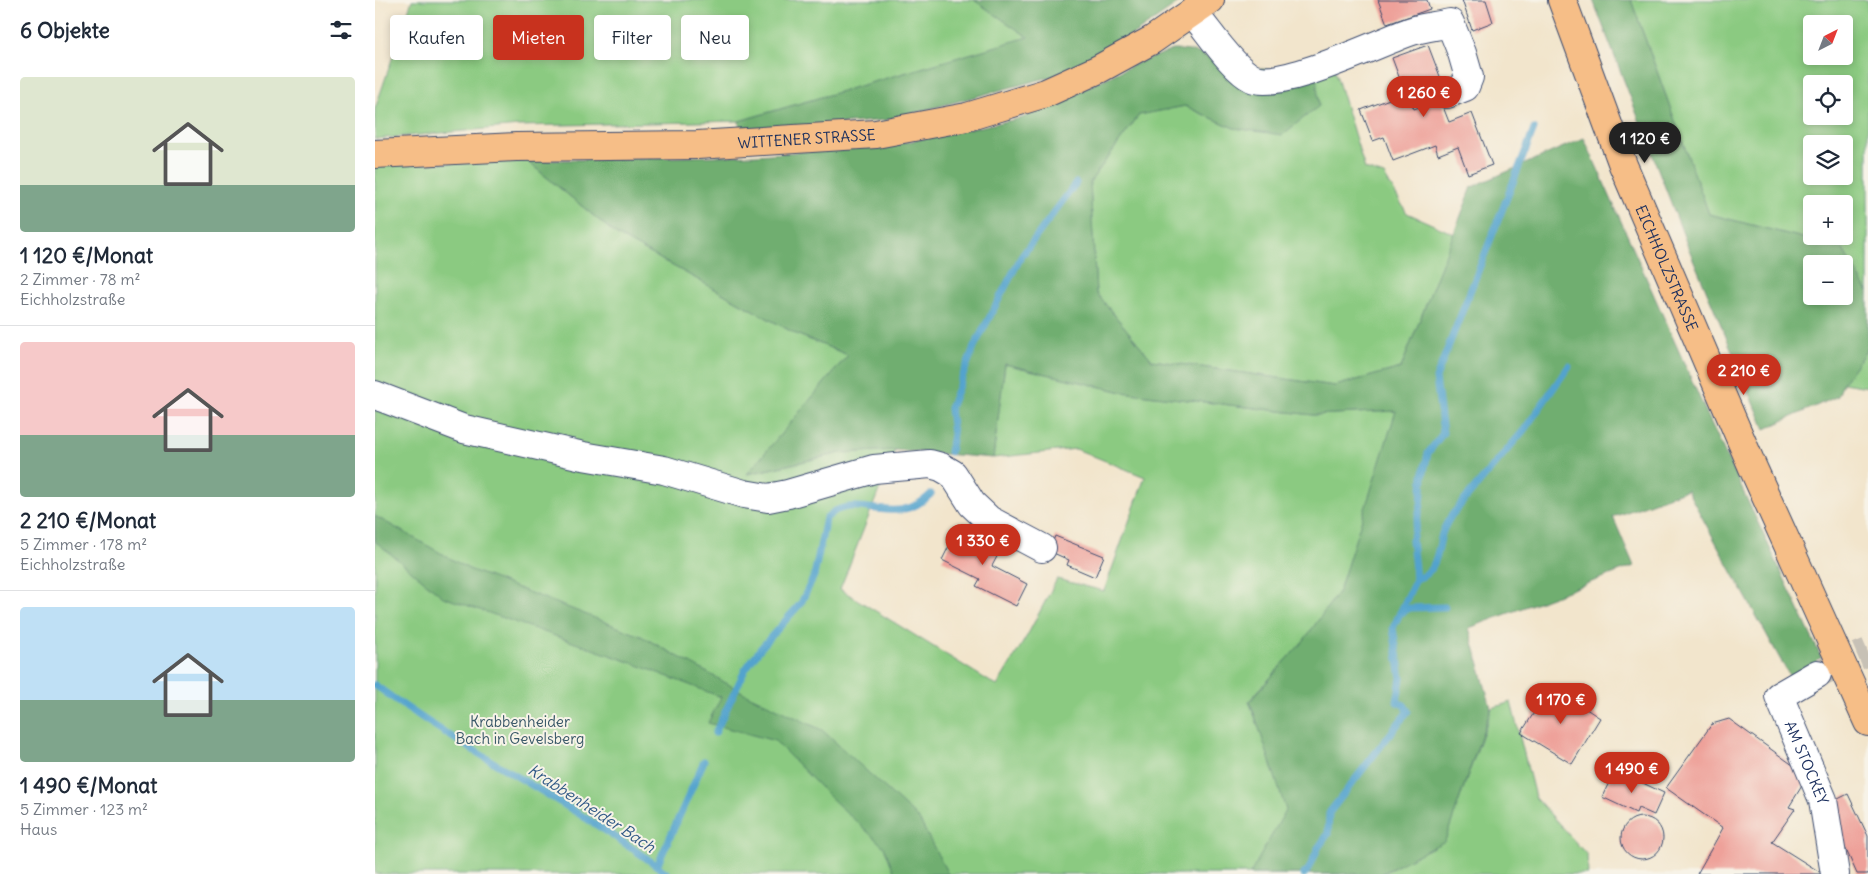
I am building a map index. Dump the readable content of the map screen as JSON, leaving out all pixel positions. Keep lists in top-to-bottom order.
{
  "streets": {
    "main road": ["WITTENER STRASSE", "EICHHOLZSTRASSE"],
    "lane": ["AM STOCKEY"]
  },
  "water": ["Krabbenheider Bach"],
  "parks": ["Krabbenheider Bach in Gevelsberg"],
  "north": "top right",
  "page": {
    "heading": "6 Objekte",
    "map_buttons": ["+", "−"],
    "chip": [
      "Kaufen",
      "Mieten",
      "Filter",
      "Neu"
    ],
    "list": [
      {
        "name": "1 120 €/Monat",
        "note": "2 Zimmer · 78 m² · Eichholzstraße"
      },
      {
        "name": "2 210 €/Monat",
        "note": "5 Zimmer · 178 m² · Eichholzstraße"
      },
      {
        "name": "1 490 €/Monat",
        "note": "5 Zimmer · 123 m² · Haus"
      }
    ],
    "price": [
      "1 260 €",
      "1 120 €",
      "2 210 €",
      "1 330 €",
      "1 170 €",
      "1 490 €"
    ]
  }
}
